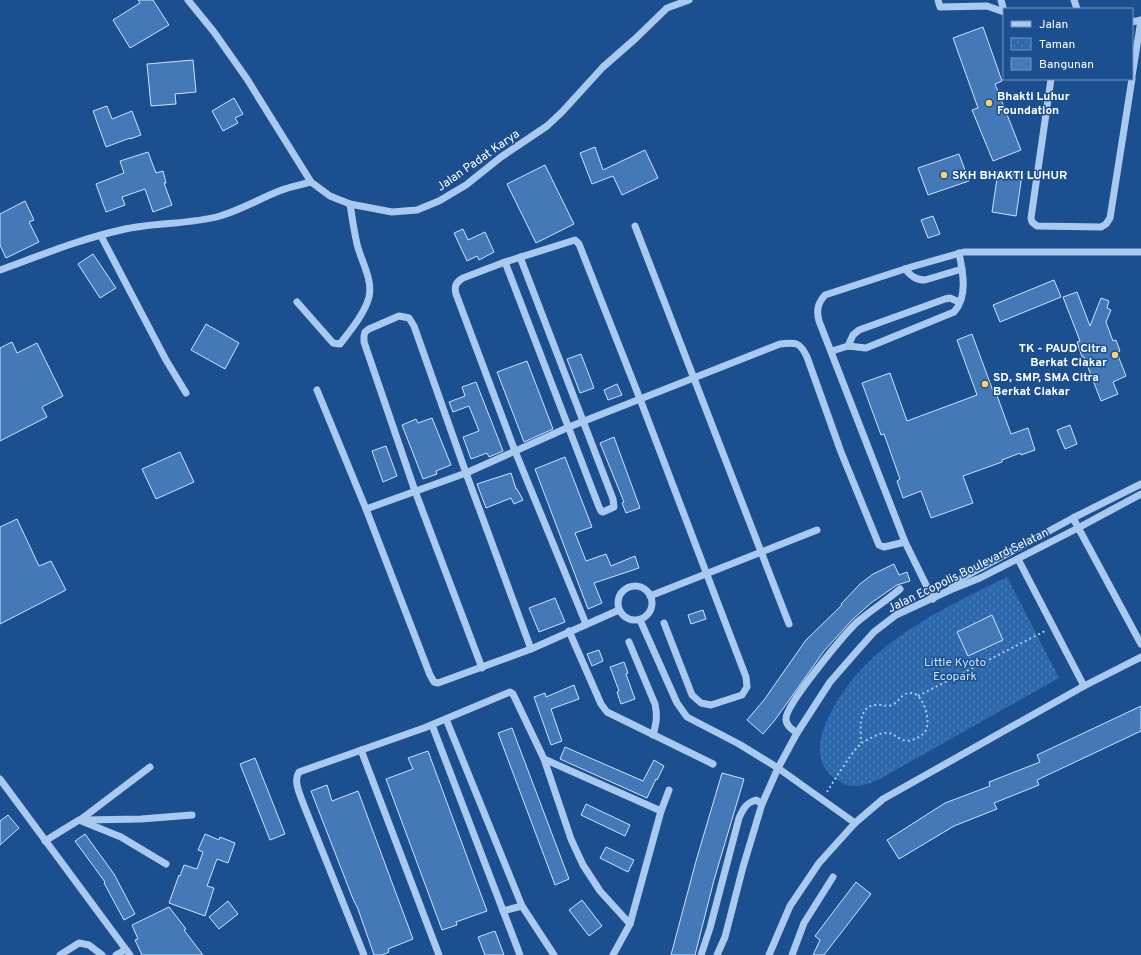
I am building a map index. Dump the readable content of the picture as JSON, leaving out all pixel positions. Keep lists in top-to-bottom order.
{
  "streets": {
    "street": ["Jalan Padat Karya", "Jalan Ecopolis Boulevard Selatan"]
  },
  "parks": ["Little Kyoto Ecopark"],
  "places": [
    "Bhakti Luhur Foundation",
    "SKH BHAKTI LUHUR",
    "TK - PAUD Citra Berkat Ciakar",
    "SD, SMP, SMA Citra Berkat Ciakar"
  ],
  "legend": ["Jalan", "Taman", "Bangunan"]
}
